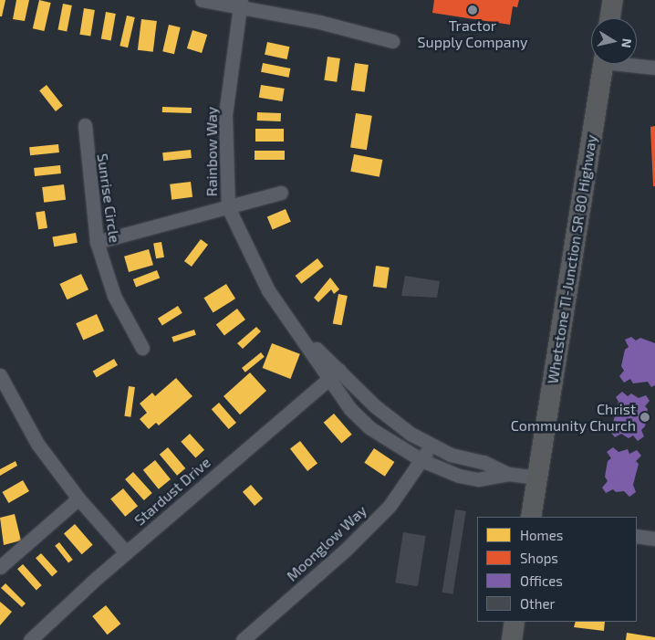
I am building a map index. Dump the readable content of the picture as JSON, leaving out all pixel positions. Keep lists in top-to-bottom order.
{
  "streets": {
    "highway": ["Whetstone TI-Junction SR 80 Highway"],
    "street": [
      "Rainbow Way",
      "Sunrise Circle",
      "Stardust Drive",
      "Moonglow Way"
    ]
  },
  "crossings": [
    ["Rainbow Way", "Whetstone TI-Junction SR 80 Highway"],
    ["Rainbow Way", "Stardust Drive"],
    ["Rainbow Way", "Moonglow Way"]
  ],
  "places": ["Tractor Supply Company", "Christ Community Church"],
  "legend": [
    "Homes",
    "Shops",
    "Offices",
    "Other"
  ],
  "north": "right"
}
